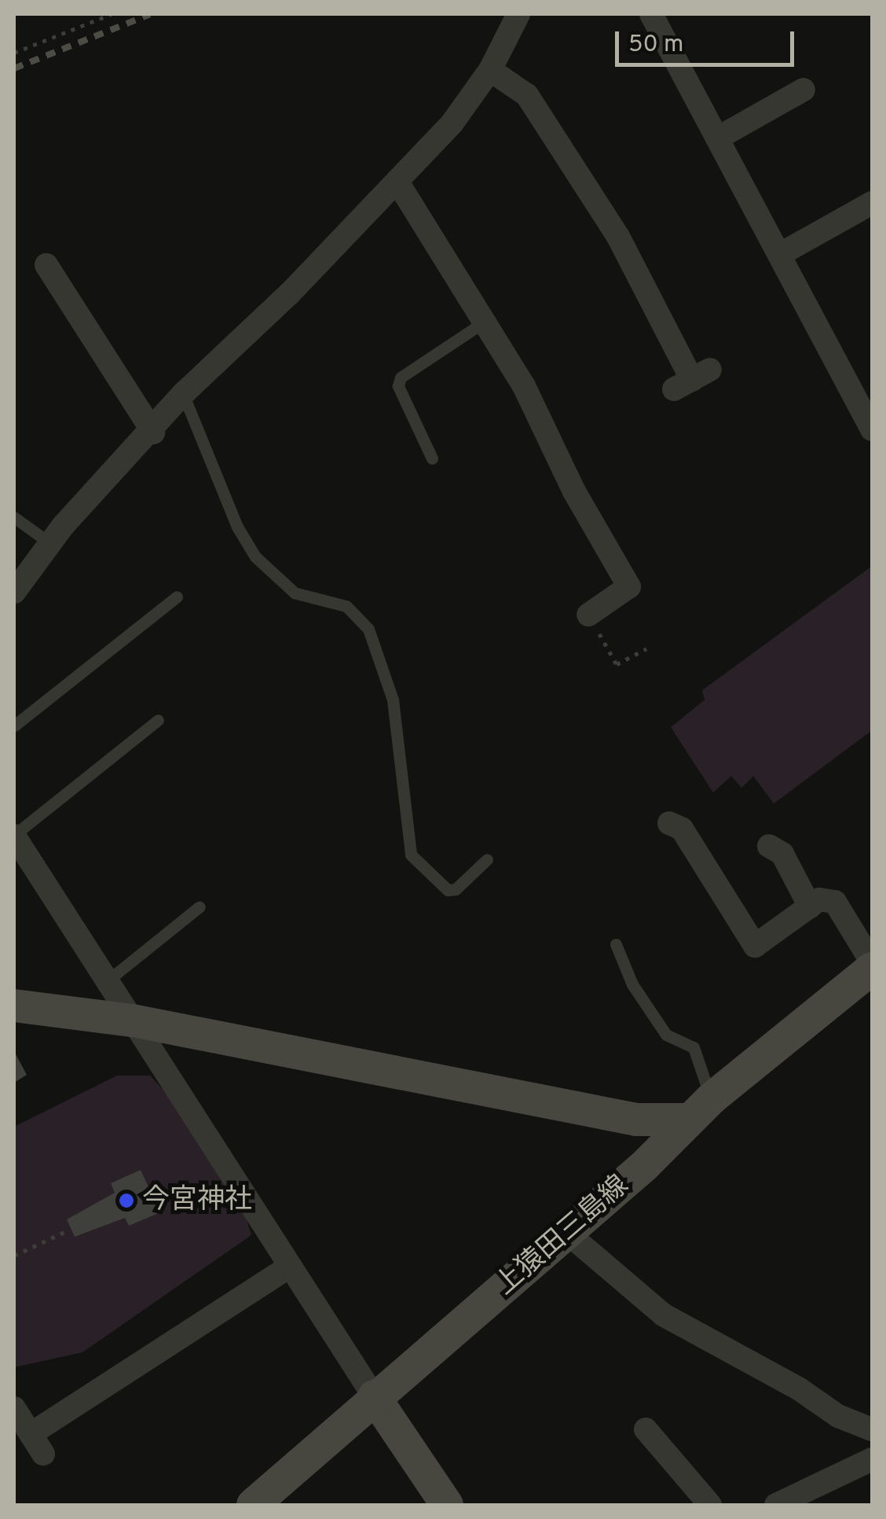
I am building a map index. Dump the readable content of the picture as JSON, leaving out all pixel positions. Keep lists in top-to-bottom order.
{
  "streets": {
    "street": ["上猿田三島線"]
  },
  "places": ["今宮神社"],
  "scale_bar": "50 m"
}
